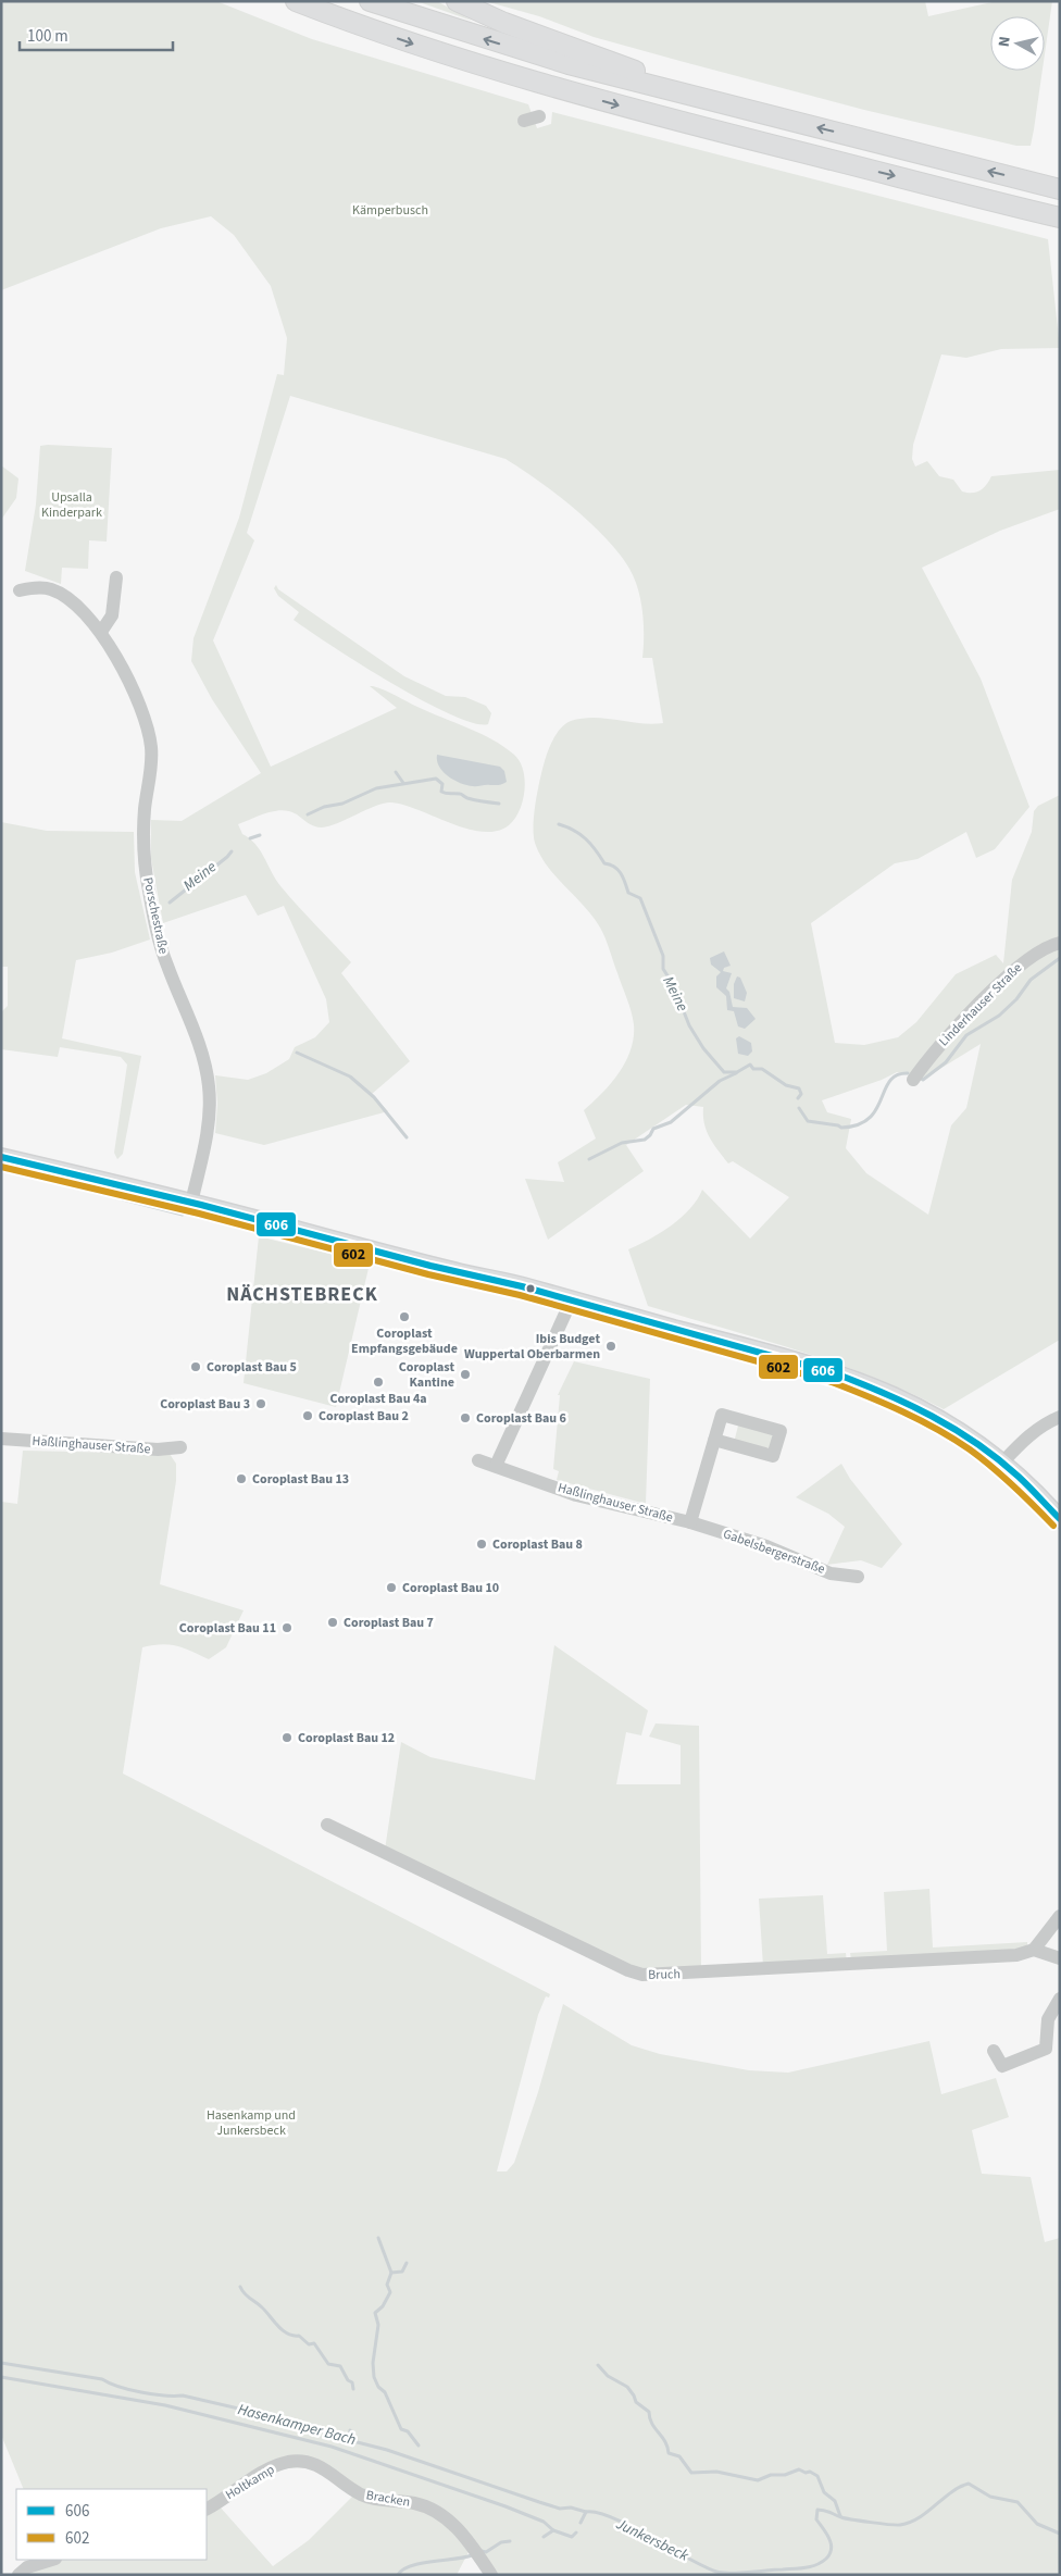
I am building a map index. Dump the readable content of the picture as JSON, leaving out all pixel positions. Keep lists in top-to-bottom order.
{
  "streets": {
    "street": [
      "Porschestraße",
      "Linderhauser Straße",
      "Haßlinghauser Straße",
      "Gabelsbergerstraße",
      "Bruch",
      "Holtkamp",
      "Bracken"
    ]
  },
  "crossings": [
    ["Haßlinghauser Straße", "Gabelsbergerstraße"],
    ["Holtkamp", "Bracken"]
  ],
  "districts": ["NÄCHSTEBRECK"],
  "water": ["Meine", "Hasenkamper Bach", "Junkersbeck"],
  "parks": ["Kämperbusch", "Upsalla Kinderpark", "Hasenkamp und Junkersbeck"],
  "places": [
    "Coroplast Empfangsgebäude",
    "Ibis Budget Wuppertal Oberbarmen",
    "Coroplast Bau 5",
    "Coroplast Kantine",
    "Coroplast Bau 4a",
    "Coroplast Bau 3",
    "Coroplast Bau 2",
    "Coroplast Bau 6",
    "Coroplast Bau 13",
    "Coroplast Bau 8",
    "Coroplast Bau 10",
    "Coroplast Bau 7",
    "Coroplast Bau 11",
    "Coroplast Bau 12"
  ],
  "lines": ["transit line 606", "transit line 602"],
  "legend": ["606", "602"],
  "scale_bar": "100 m",
  "north": "left"
}
